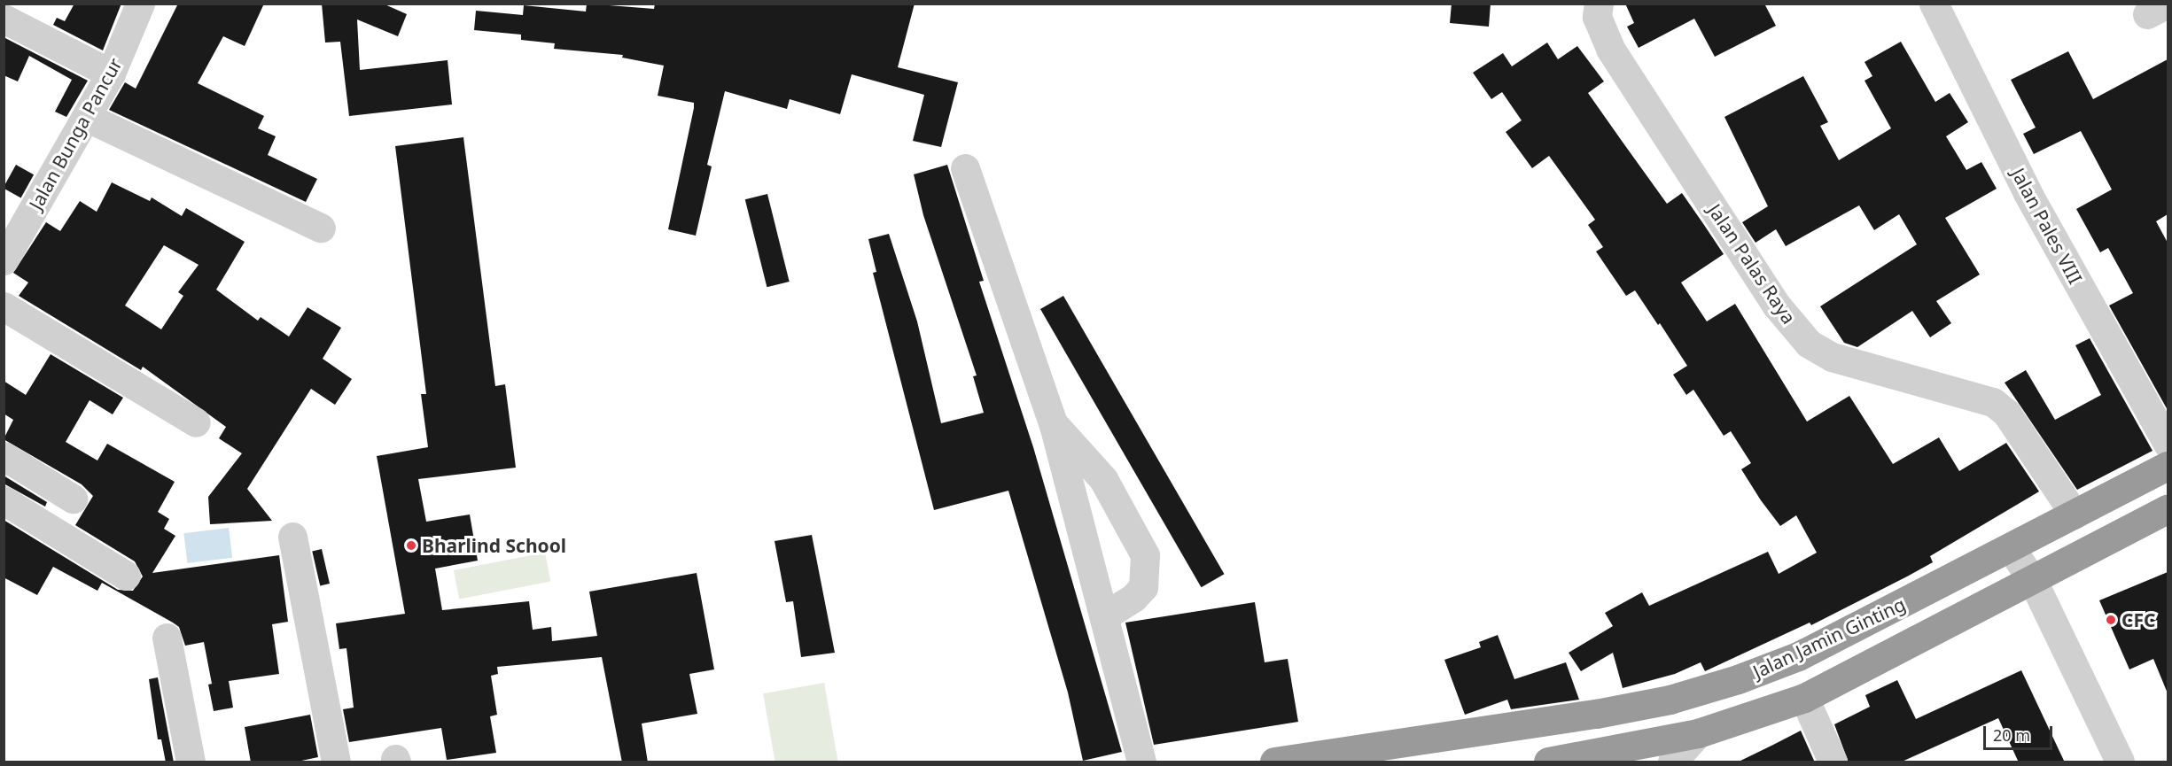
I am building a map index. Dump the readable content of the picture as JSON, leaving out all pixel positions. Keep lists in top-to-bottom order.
{
  "streets": {
    "highway": ["Jalan Jamin Ginting"],
    "street": ["Jalan Bunga Pancur", "Jalan Pales VIII", "Jalan Palas Raya"]
  },
  "crossings": [
    ["Jalan Palas Raya", "Jalan Jamin Ginting"]
  ],
  "places": ["Bharlind School", "CFC"],
  "scale_bar": "20 m"
}
